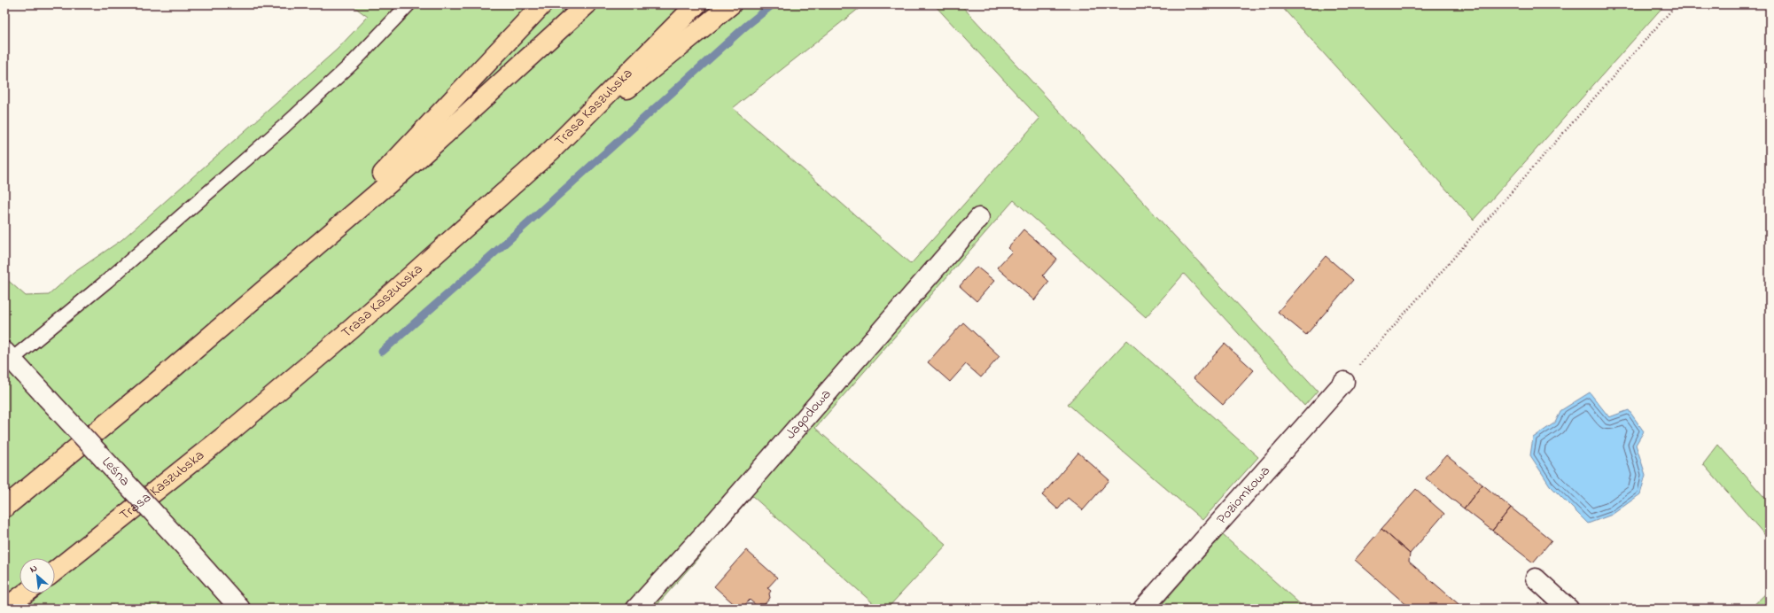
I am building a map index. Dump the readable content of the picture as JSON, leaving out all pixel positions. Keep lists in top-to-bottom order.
{
  "streets": {
    "highway": ["Trasa Kaszubska"],
    "street": ["Jagodowa", "Leśna", "Poziomkowa"]
  },
  "north": "top left"
}
